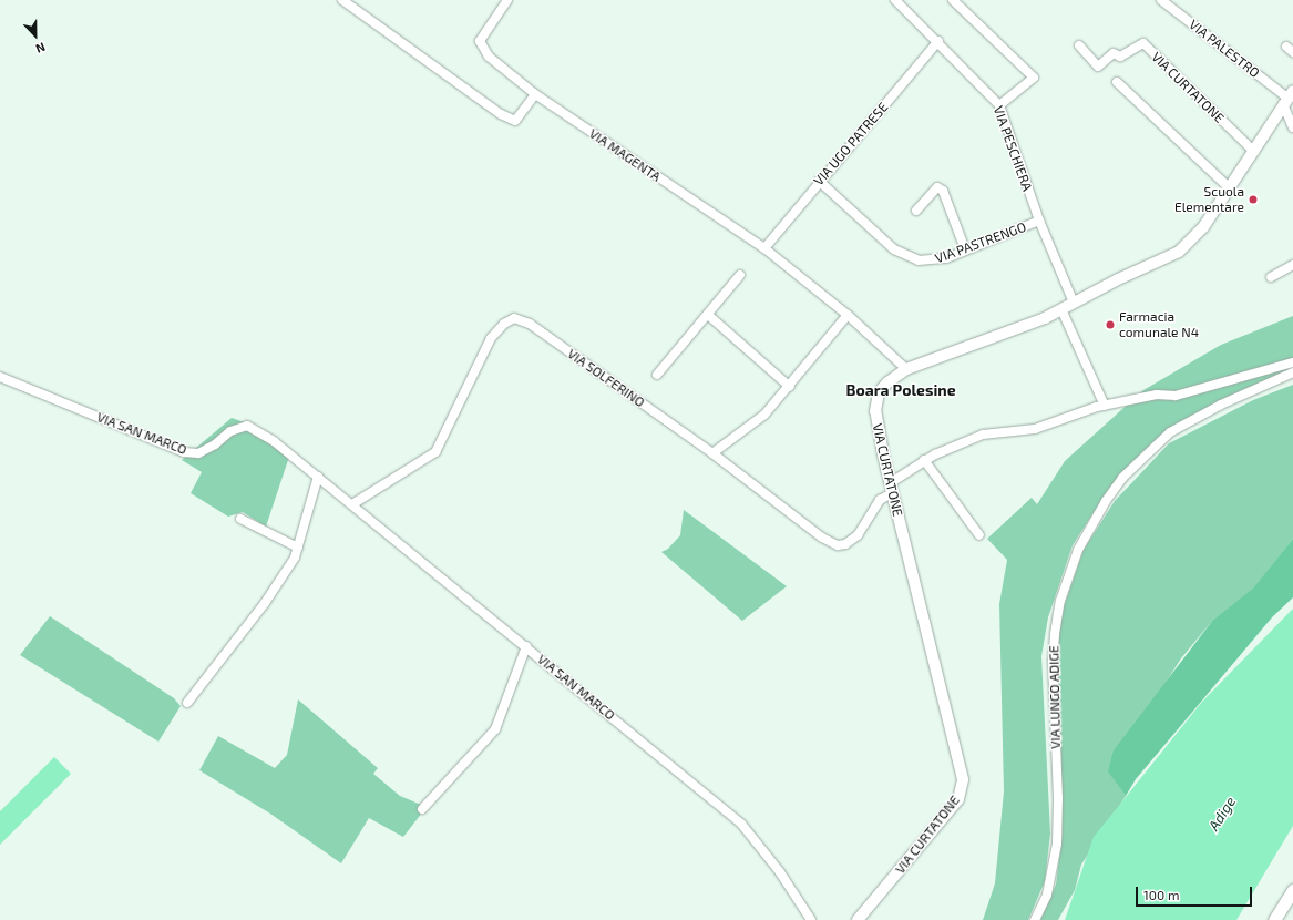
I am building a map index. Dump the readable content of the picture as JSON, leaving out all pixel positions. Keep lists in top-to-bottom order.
{
  "streets": {
    "street": [
      "VIA PALESTRO",
      "VIA CURTATONE",
      "VIA UGO PATRESE",
      "VIA PESCHIERA",
      "VIA MAGENTA",
      "VIA PASTRENGO",
      "VIA SOLFERINO",
      "VIA SAN MARCO",
      "VIA LUNGO ADIGE"
    ]
  },
  "crossings": [
    ["VIA PALESTRO", "VIA CURTATONE"],
    ["VIA CURTATONE", "VIA PESCHIERA"],
    ["VIA CURTATONE", "VIA MAGENTA"],
    ["VIA CURTATONE", "VIA SOLFERINO"],
    ["VIA UGO PATRESE", "VIA PESCHIERA"],
    ["VIA UGO PATRESE", "VIA MAGENTA"],
    ["VIA UGO PATRESE", "VIA PASTRENGO"],
    ["VIA PESCHIERA", "VIA PASTRENGO"],
    ["VIA SOLFERINO", "VIA SAN MARCO"]
  ],
  "districts": ["Boara Polesine"],
  "water": ["Adige"],
  "places": ["Scuola Elementare", "Farmacia comunale N4"],
  "scale_bar": "100 m",
  "north": "bottom"
}
